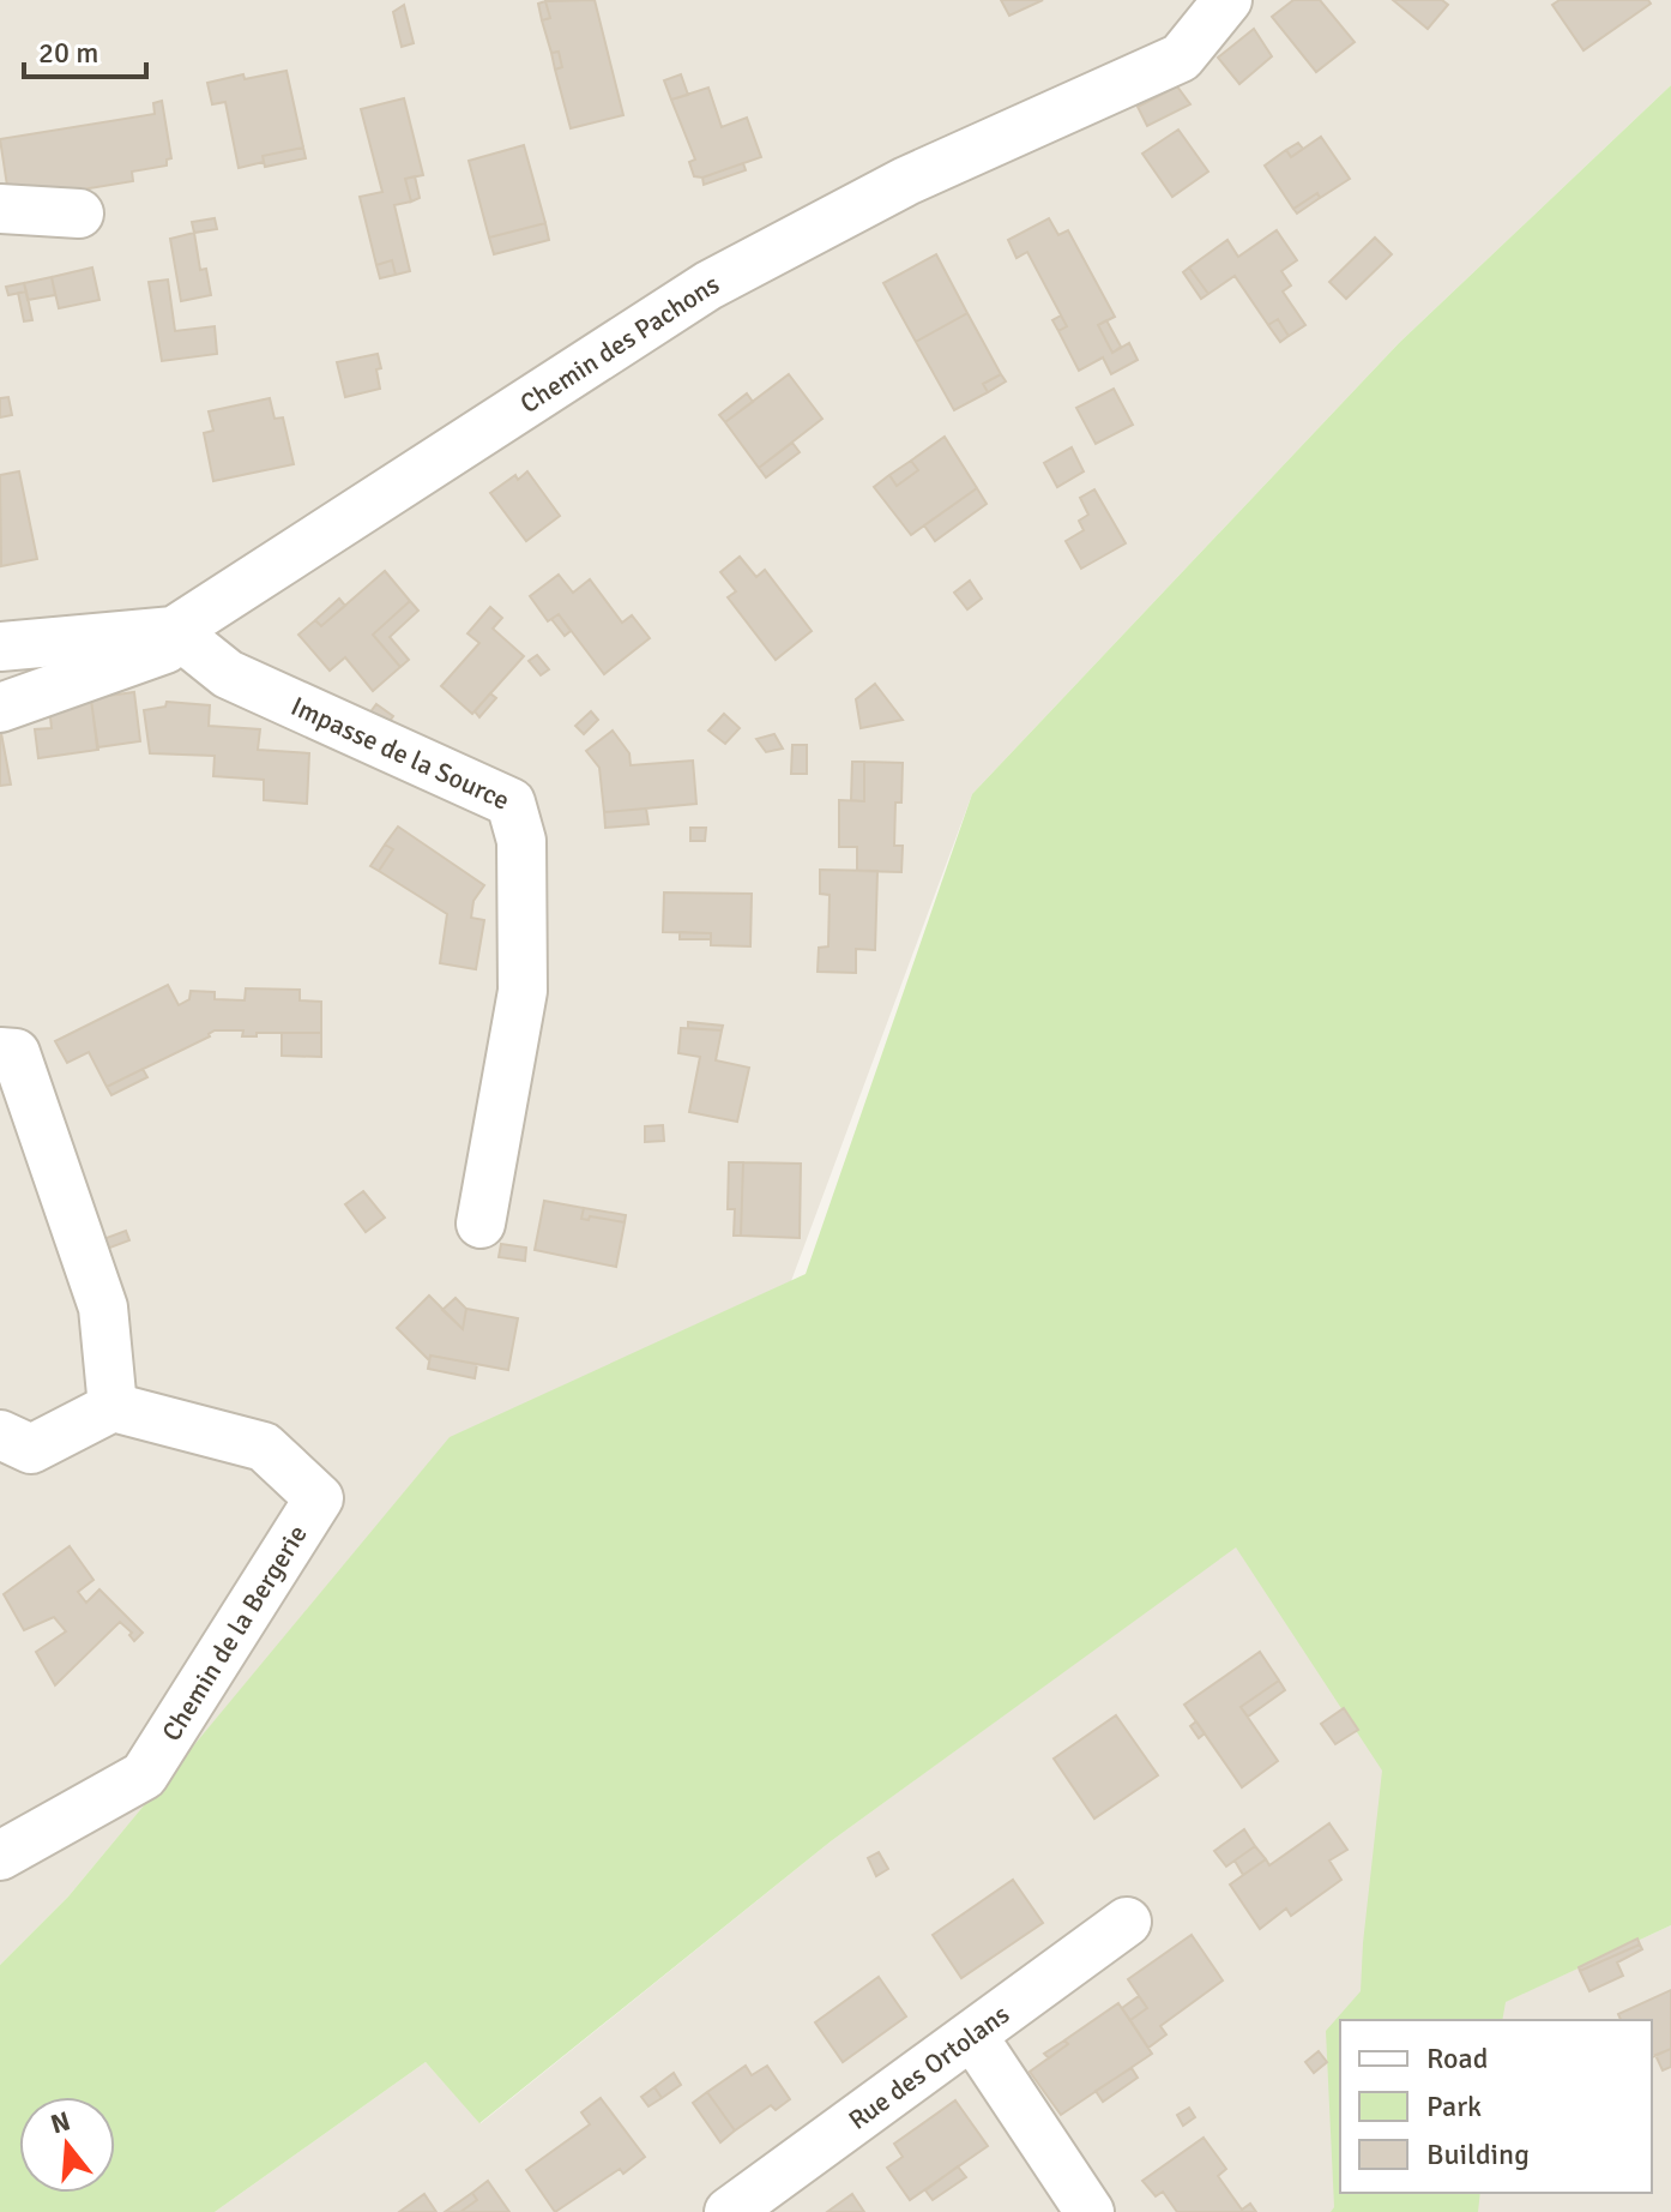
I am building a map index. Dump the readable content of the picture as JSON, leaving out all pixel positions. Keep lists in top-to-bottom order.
{
  "streets": {
    "street": [
      "Chemin des Pachons",
      "Impasse de la Source",
      "Chemin de la Bergerie",
      "Rue des Ortolans"
    ]
  },
  "crossings": [
    ["Chemin des Pachons", "Impasse de la Source"]
  ],
  "legend": ["Road", "Park", "Building"],
  "scale_bar": "20 m",
  "north": "top"
}
